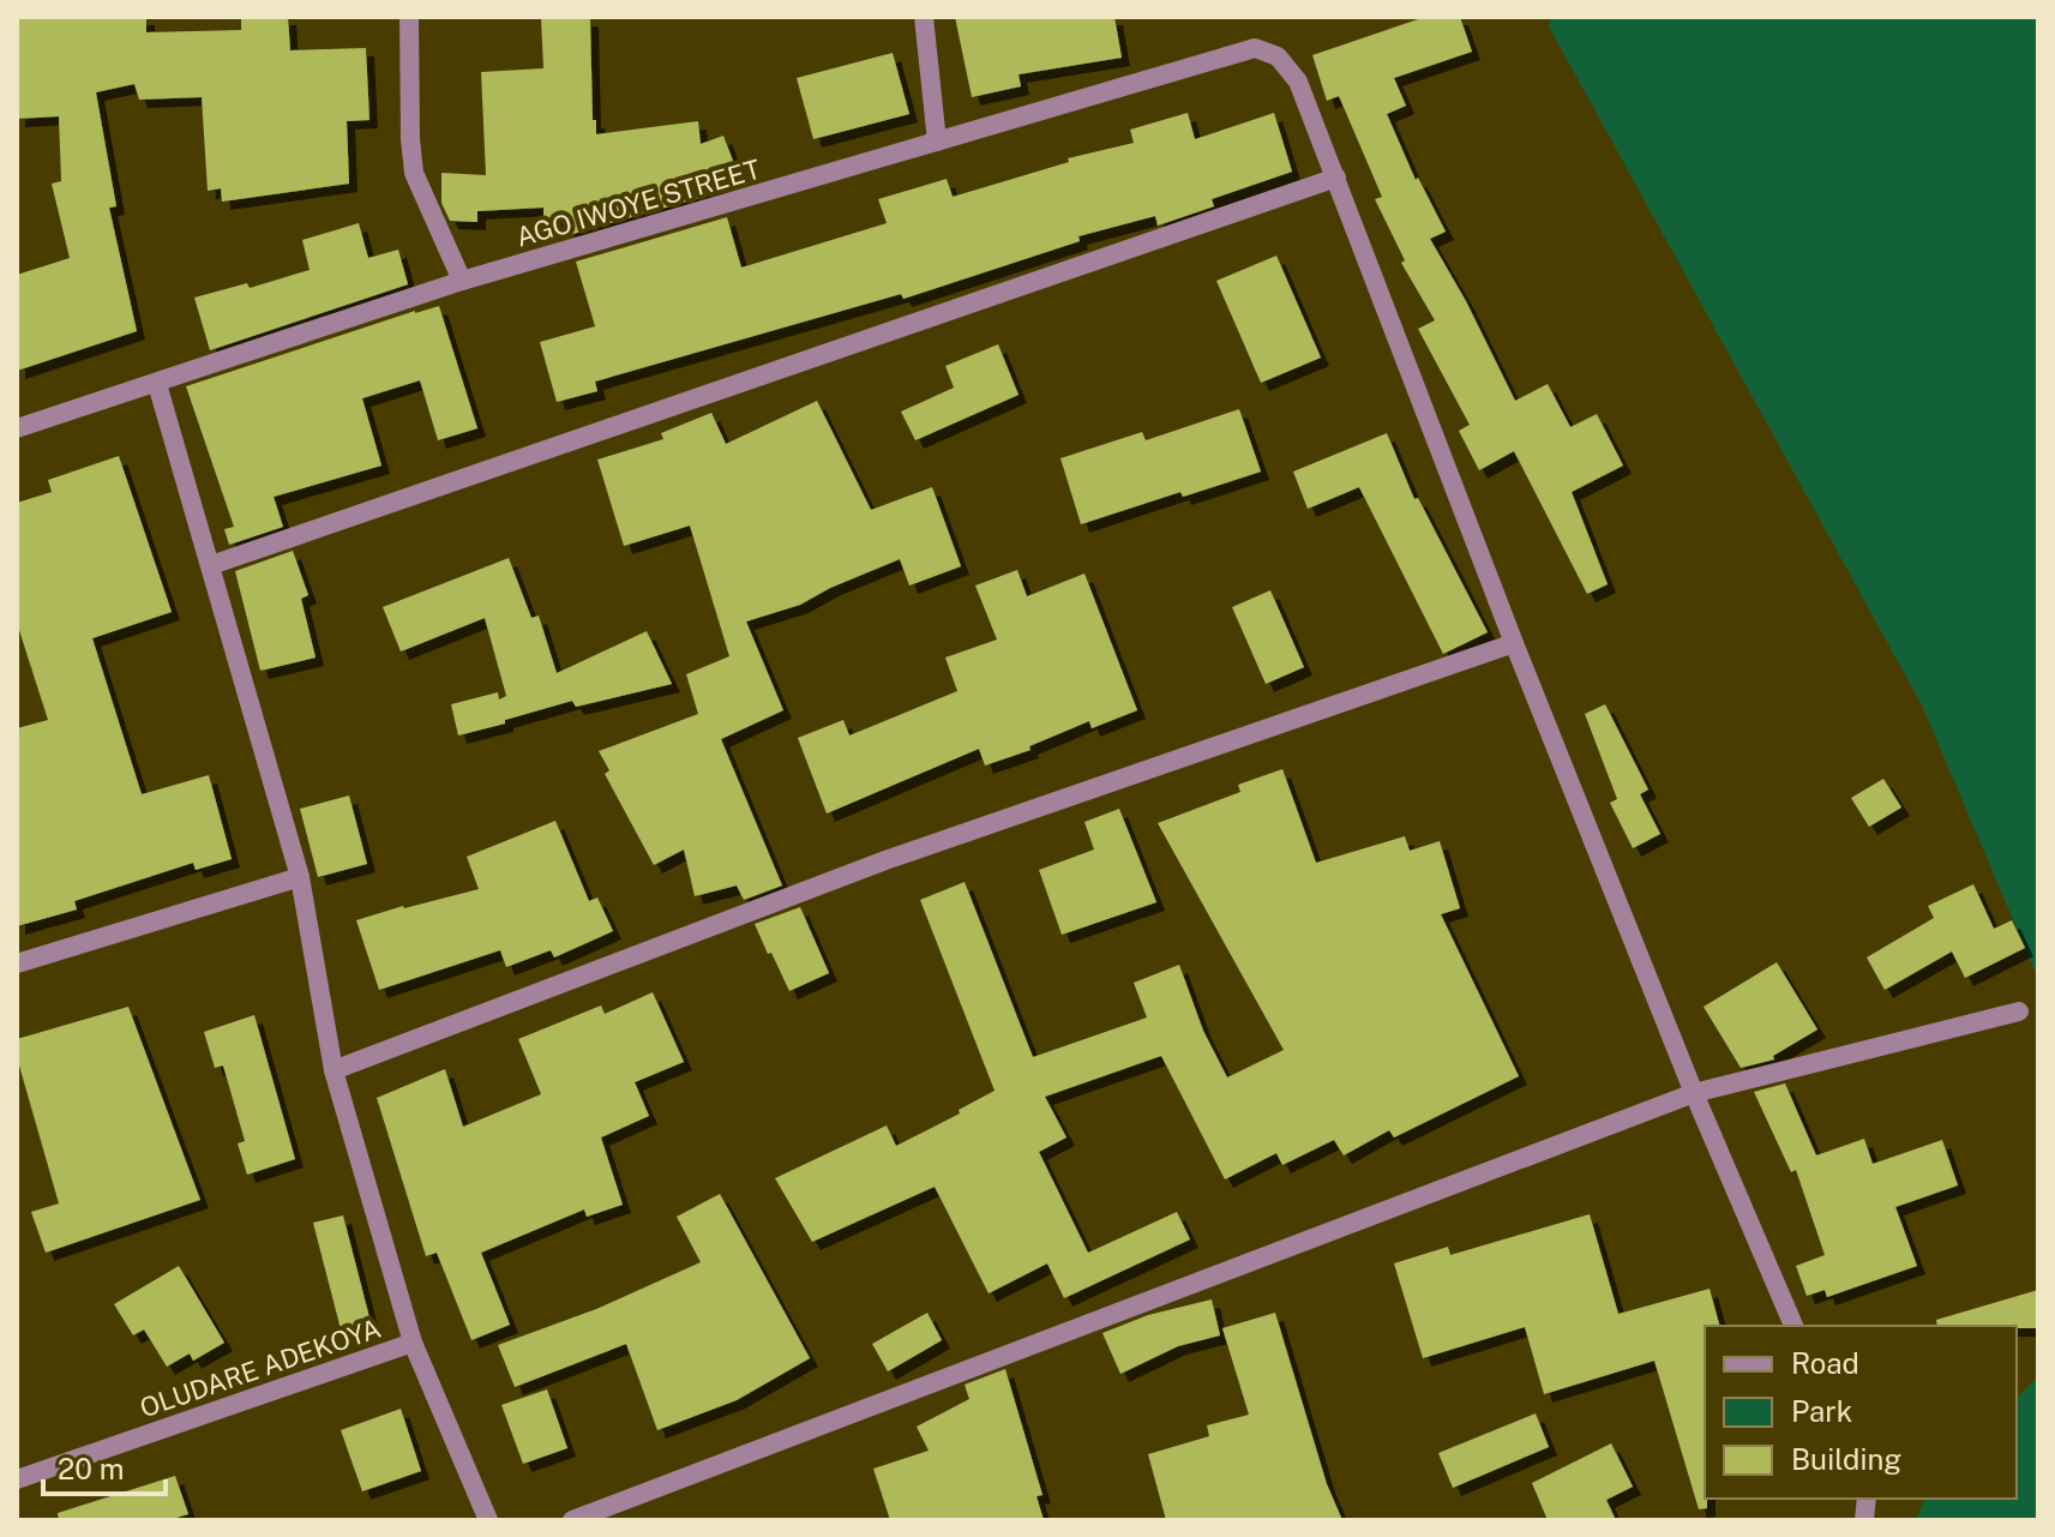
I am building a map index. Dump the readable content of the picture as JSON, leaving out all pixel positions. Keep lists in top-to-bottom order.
{
  "streets": {
    "street": ["AGO IWOYE STREET", "OLUDARE ADEKOYA"]
  },
  "legend": ["Road", "Park", "Building"],
  "scale_bar": "20 m"
}
